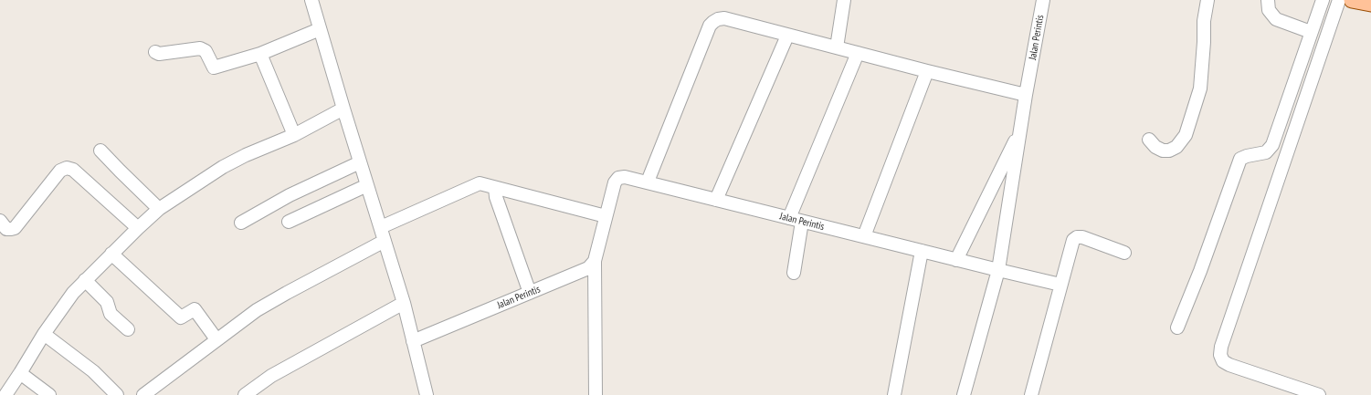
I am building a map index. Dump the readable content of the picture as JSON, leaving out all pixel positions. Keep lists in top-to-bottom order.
{
  "streets": {
    "street": ["Jalan Perintis"]
  }
}
